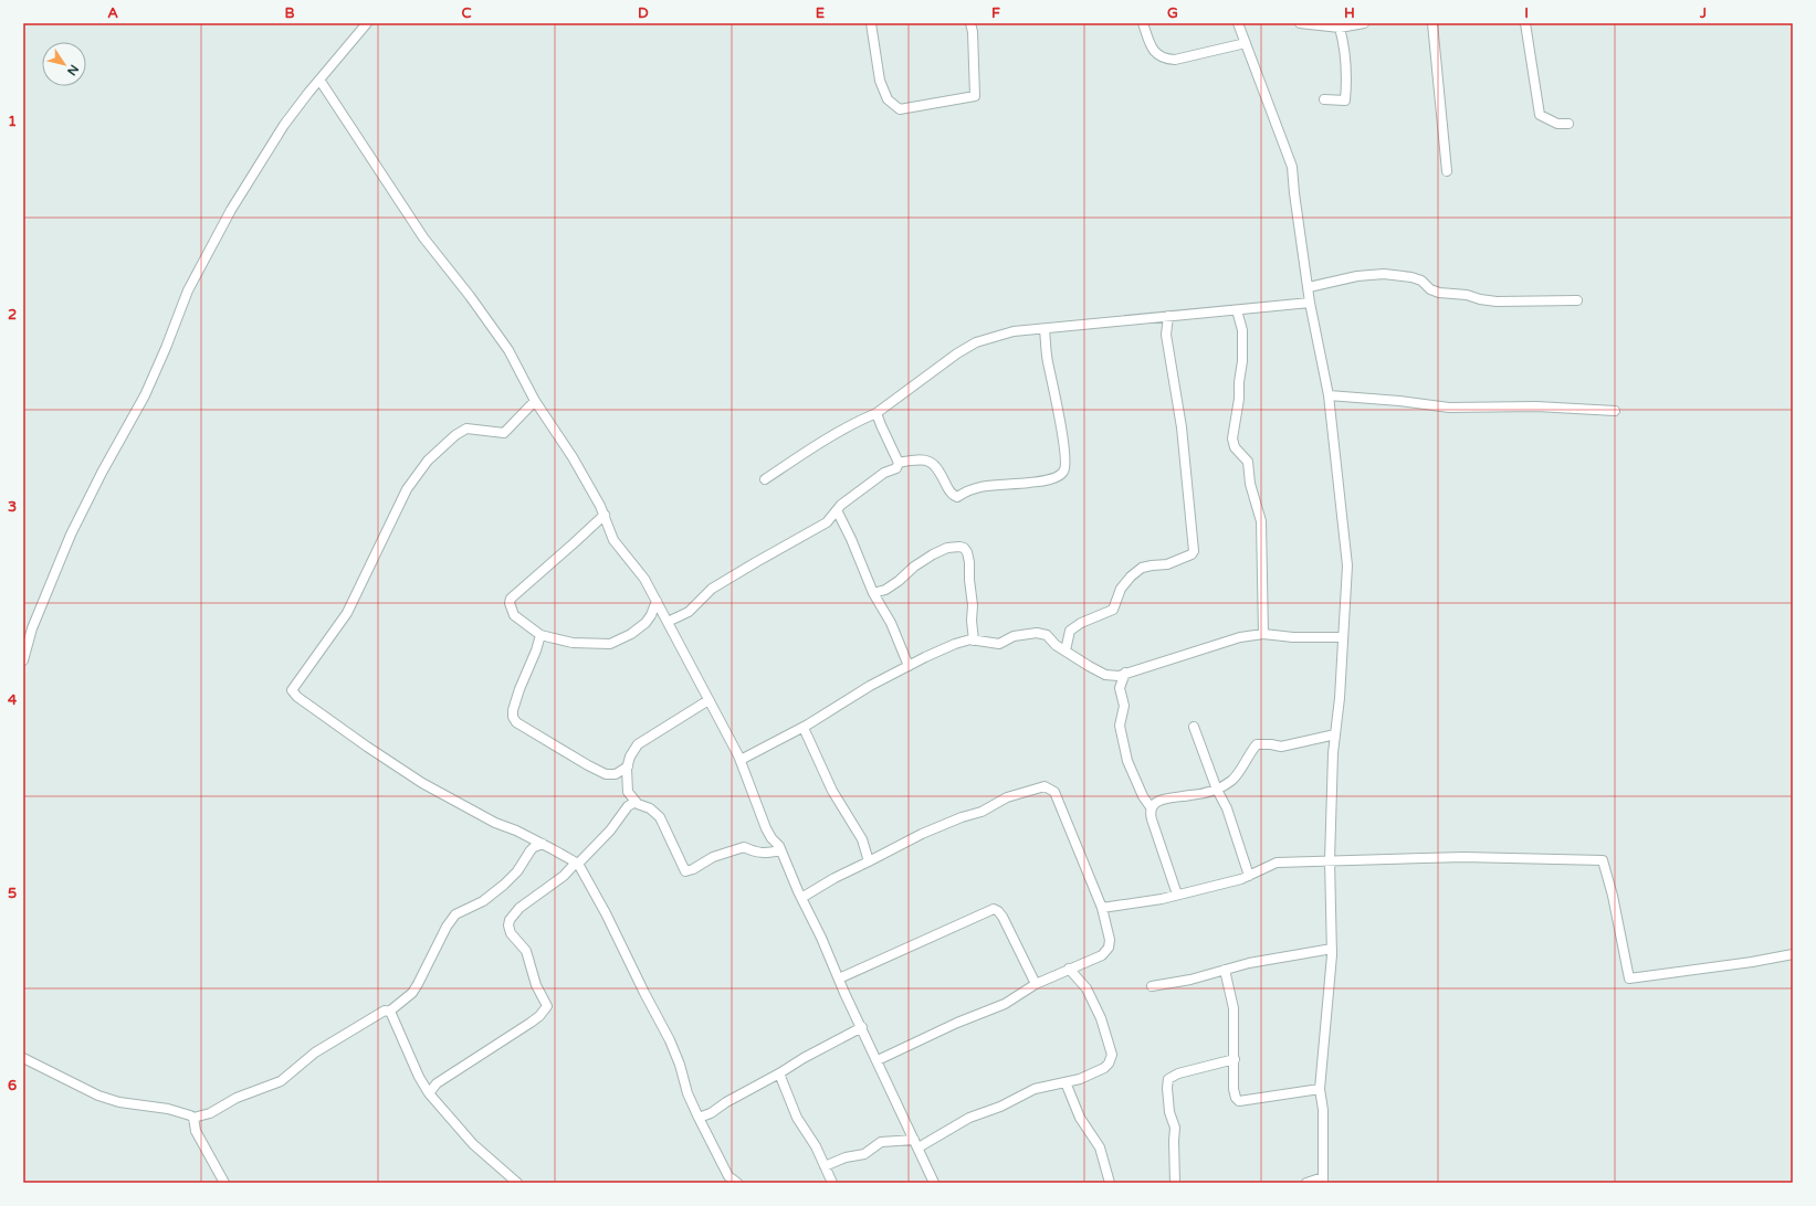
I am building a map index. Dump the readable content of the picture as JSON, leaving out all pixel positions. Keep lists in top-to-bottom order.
{
  "north": "bottom right",
  "grid": {
    "columns": [
      "A",
      "B",
      "C",
      "D",
      "E",
      "F",
      "G",
      "H",
      "I",
      "J"
    ],
    "rows": [
      "1",
      "2",
      "3",
      "4",
      "5",
      "6"
    ]
  }
}
